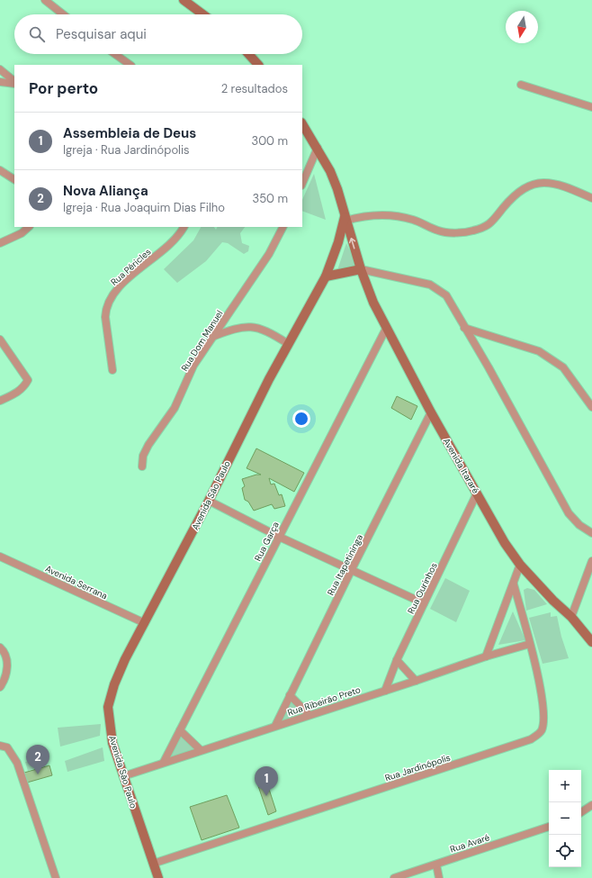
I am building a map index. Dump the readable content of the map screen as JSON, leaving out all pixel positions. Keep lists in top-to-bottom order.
{
  "streets": {
    "main road": ["Avenida Itararé", "Avenida São Paulo"],
    "street": [
      "Rua Péricles",
      "Rua Dom Manuel",
      "Rua Garça",
      "Rua Itapetininga",
      "Avenida Serrana",
      "Rua Ourinhos",
      "Rua Ribeirão Preto",
      "Rua Jardinópolis",
      "Rua Avaré"
    ]
  },
  "crossings": [
    ["Avenida Itararé", "Avenida São Paulo"],
    ["Avenida Itararé", "Rua Garça"],
    ["Avenida Itararé", "Rua Itapetininga"],
    ["Avenida Itararé", "Rua Ourinhos"],
    ["Avenida São Paulo", "Avenida Serrana"],
    ["Avenida São Paulo", "Rua Ribeirão Preto"],
    ["Avenida São Paulo", "Rua Jardinópolis"],
    ["Rua Garça", "Rua Ribeirão Preto"],
    ["Rua Itapetininga", "Rua Ribeirão Preto"],
    ["Rua Ourinhos", "Rua Ribeirão Preto"],
    ["Rua Ribeirão Preto", "Rua Jardinópolis"]
  ],
  "north": "bottom",
  "page": {
    "search": "Pesquisar aqui",
    "heading": ["Por perto", "2 resultados"],
    "list": [
      {
        "mark": "1",
        "name": "Assembleia de Deus",
        "note": "Igreja · Rua Jardinópolis",
        "value": "300 m"
      },
      {
        "mark": "2",
        "name": "Nova Aliança",
        "note": "Igreja · Rua Joaquim Dias Filho",
        "value": "350 m"
      }
    ],
    "pins": ["2", "1"],
    "map_buttons": ["+", "−"]
  }
}
